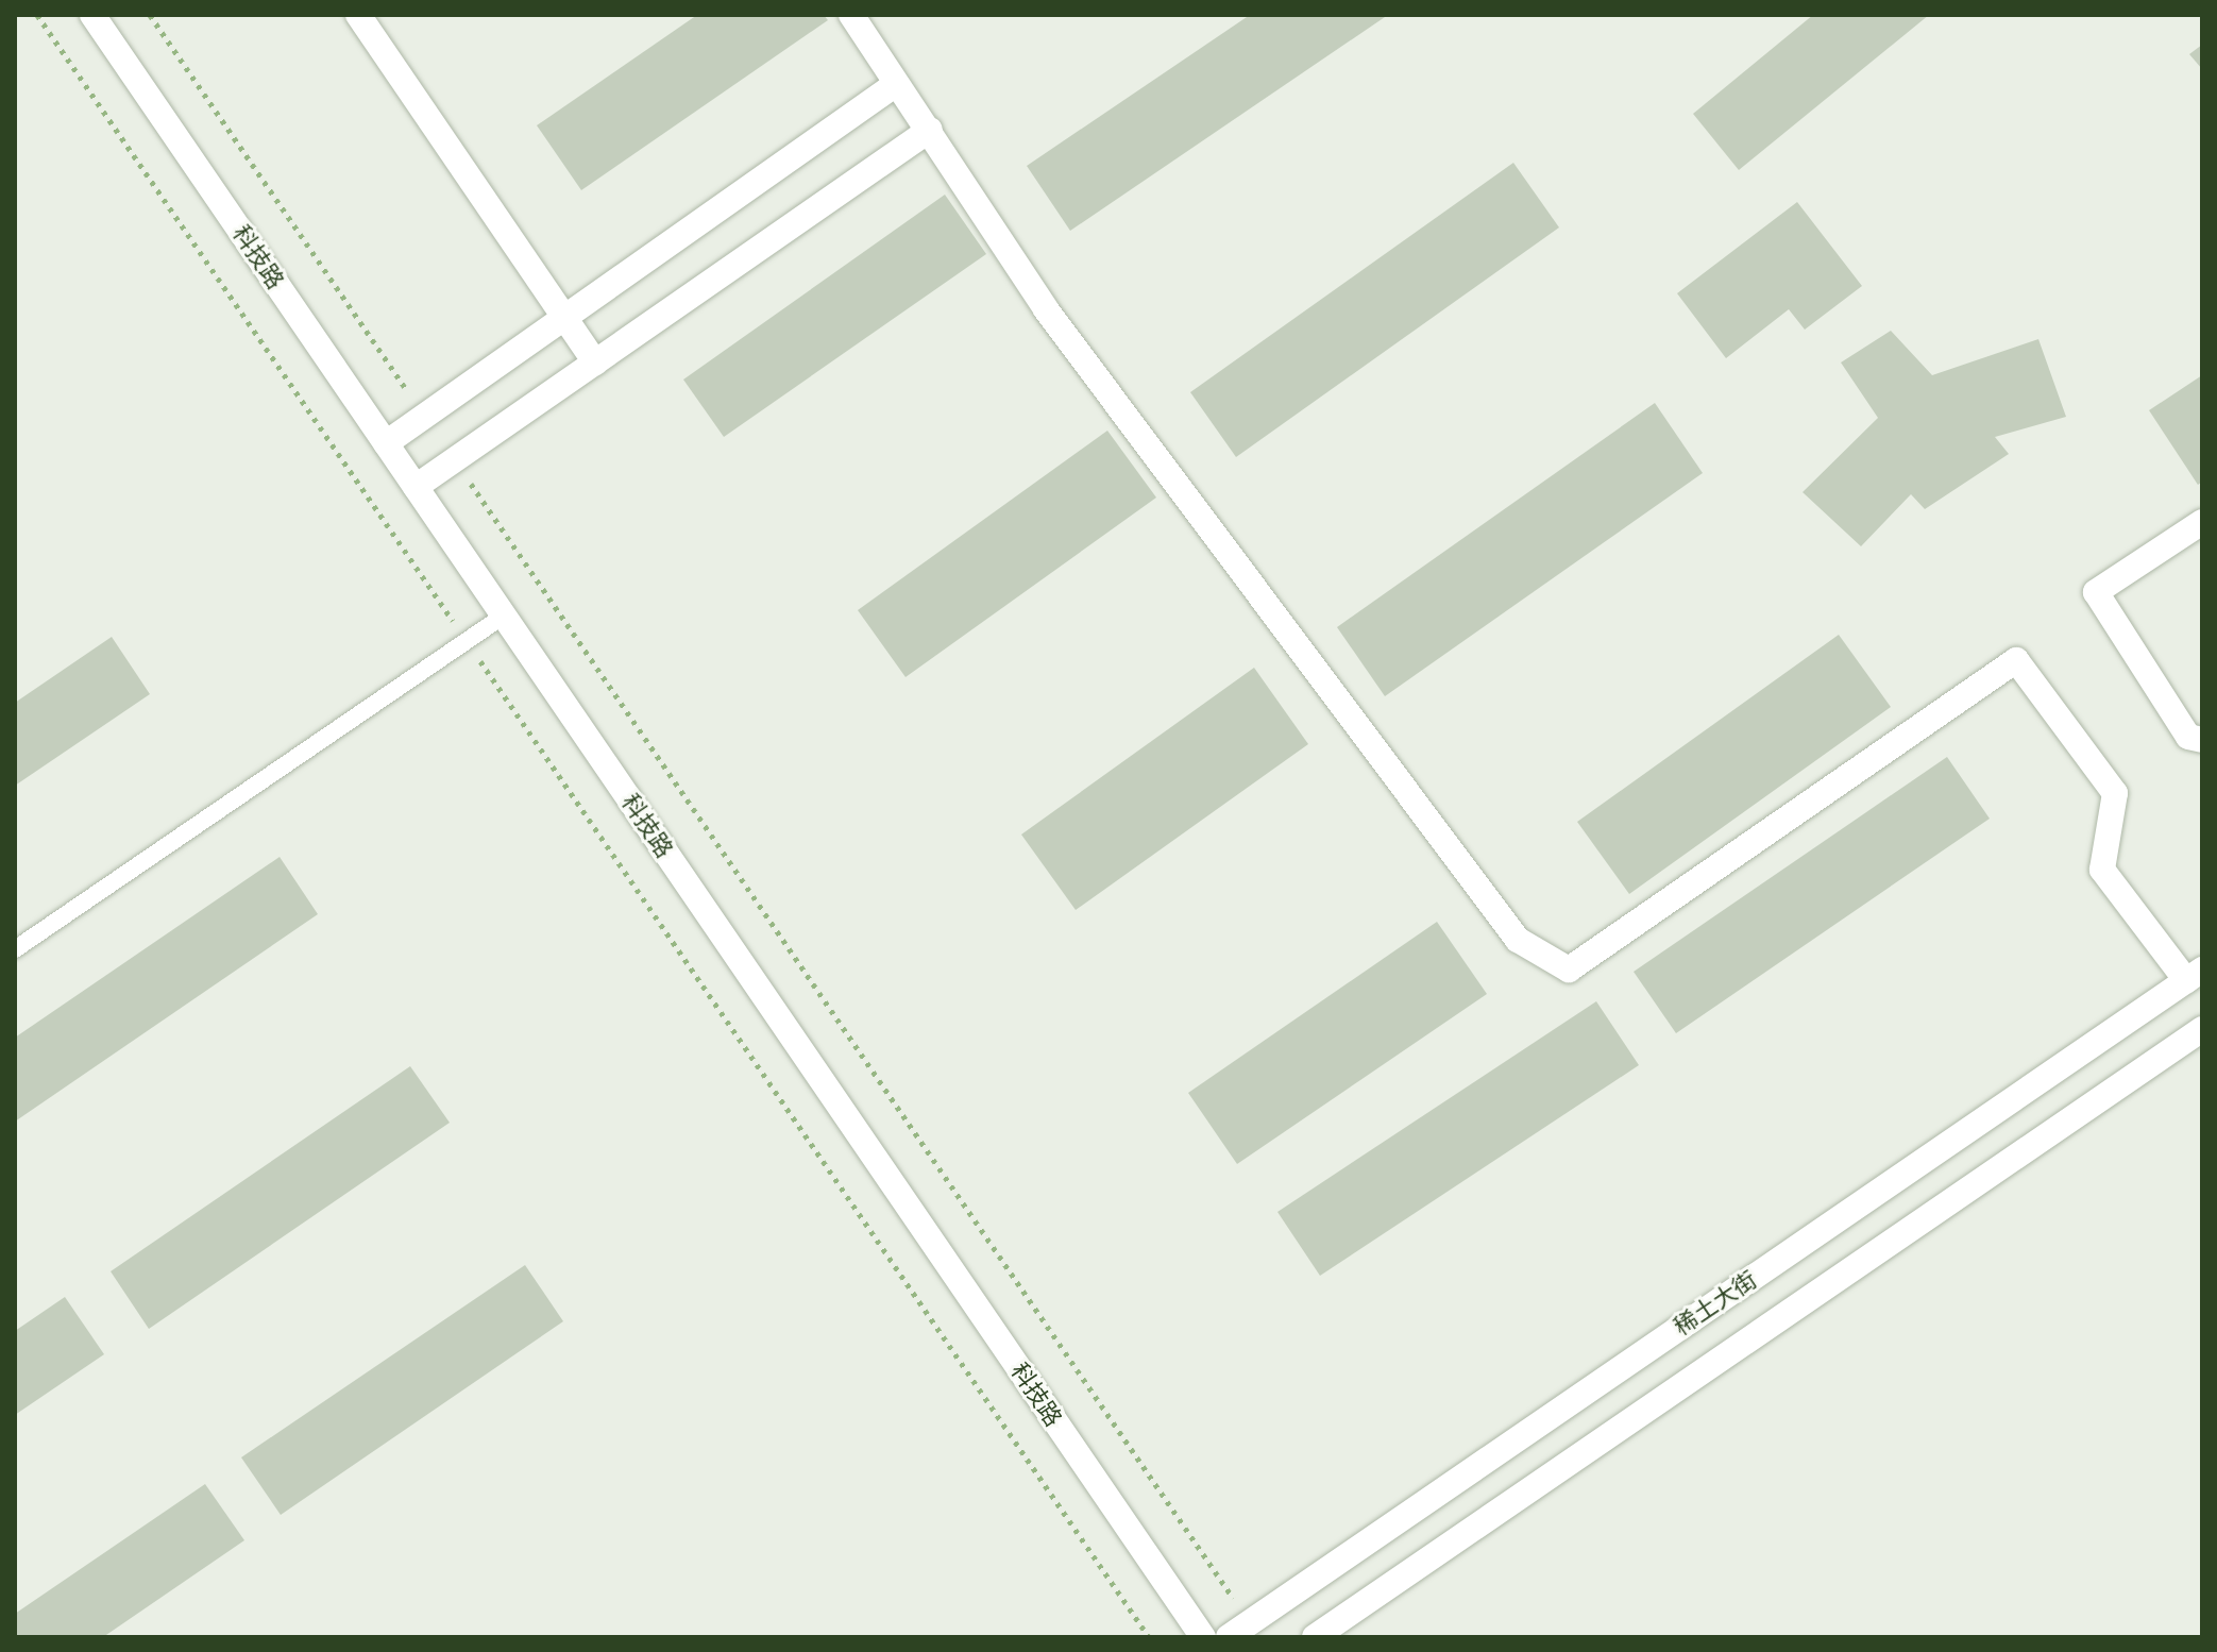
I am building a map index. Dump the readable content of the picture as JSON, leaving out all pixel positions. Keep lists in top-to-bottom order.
{
  "streets": {
    "street": ["科技路", "稀土大街"]
  }
}
